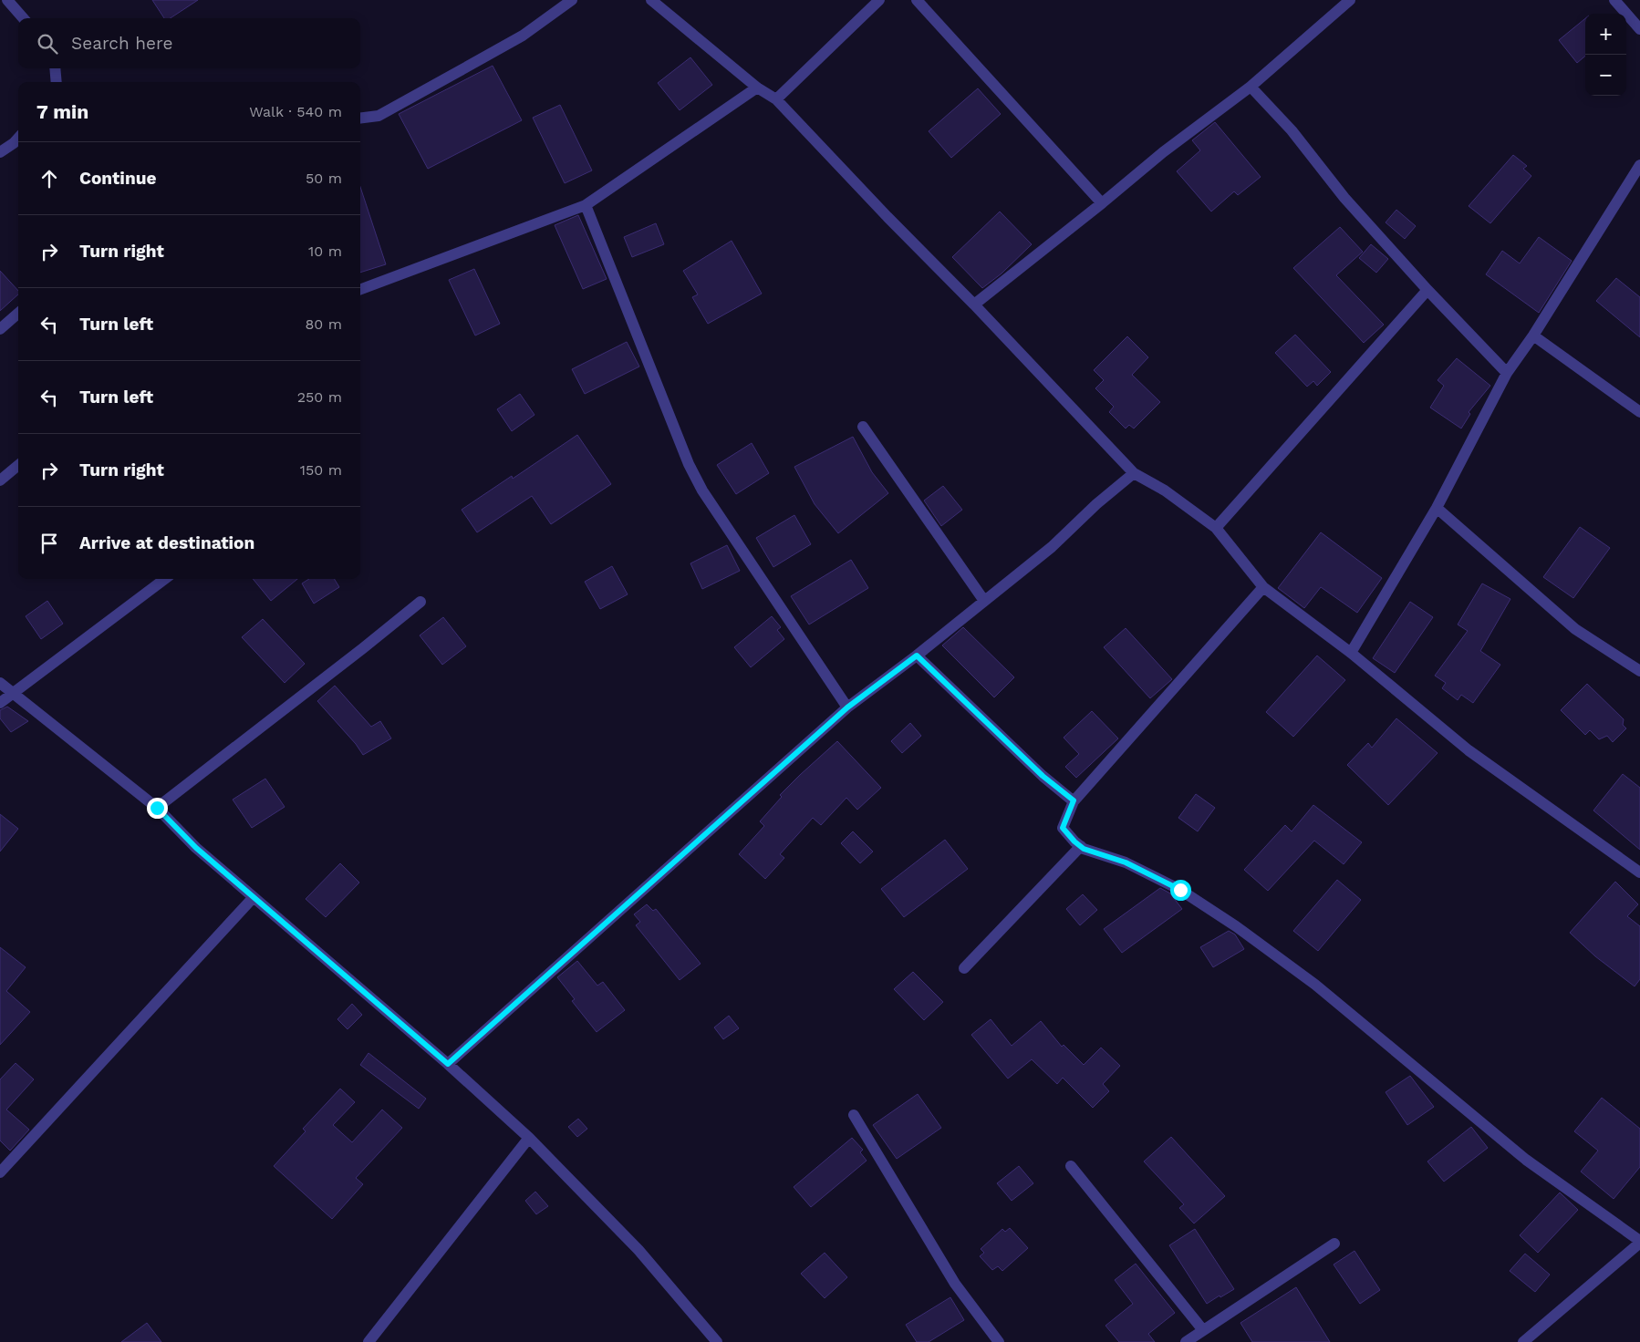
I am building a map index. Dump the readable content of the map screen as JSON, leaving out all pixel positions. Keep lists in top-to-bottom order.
{
  "page": {
    "map_buttons": ["+", "−"],
    "search": "Search here",
    "heading": ["7 min", "Walk · 540 m"],
    "list": [
      ["Continue", "50 m"],
      ["Turn right", "10 m"],
      ["Turn left", "80 m"],
      ["Turn left", "250 m"],
      ["Turn right", "150 m"],
      "Arrive at destination"
    ]
  }
}
